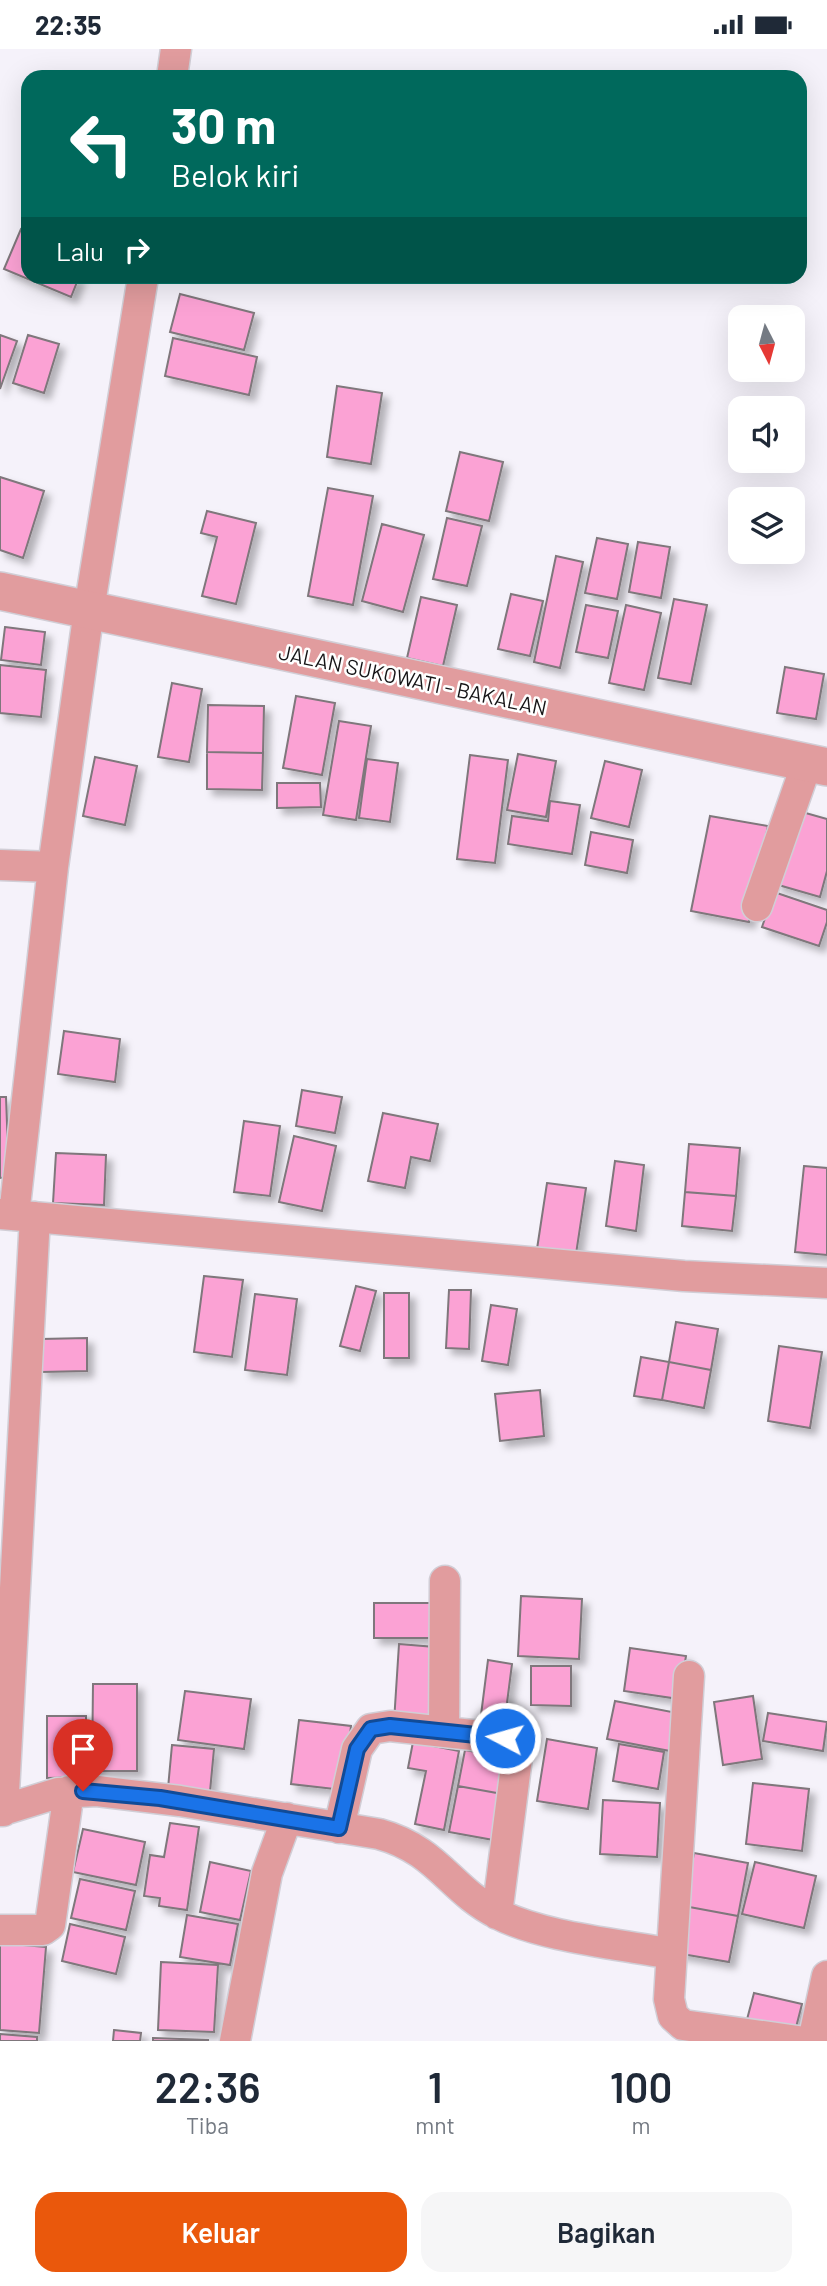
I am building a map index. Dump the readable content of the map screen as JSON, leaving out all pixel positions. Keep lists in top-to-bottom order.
{
  "streets": {
    "street": ["JALAN SUKOWATI - BAKALAN"]
  },
  "north": "bottom",
  "page": {
    "status": "22:35",
    "turn": ["30 m", "Belok kiri"],
    "then": "Lalu",
    "eta": [
      "22:36",
      "Tiba",
      "1",
      "mnt",
      "100",
      "m"
    ],
    "buttons": ["Keluar", "Bagikan"]
  }
}
